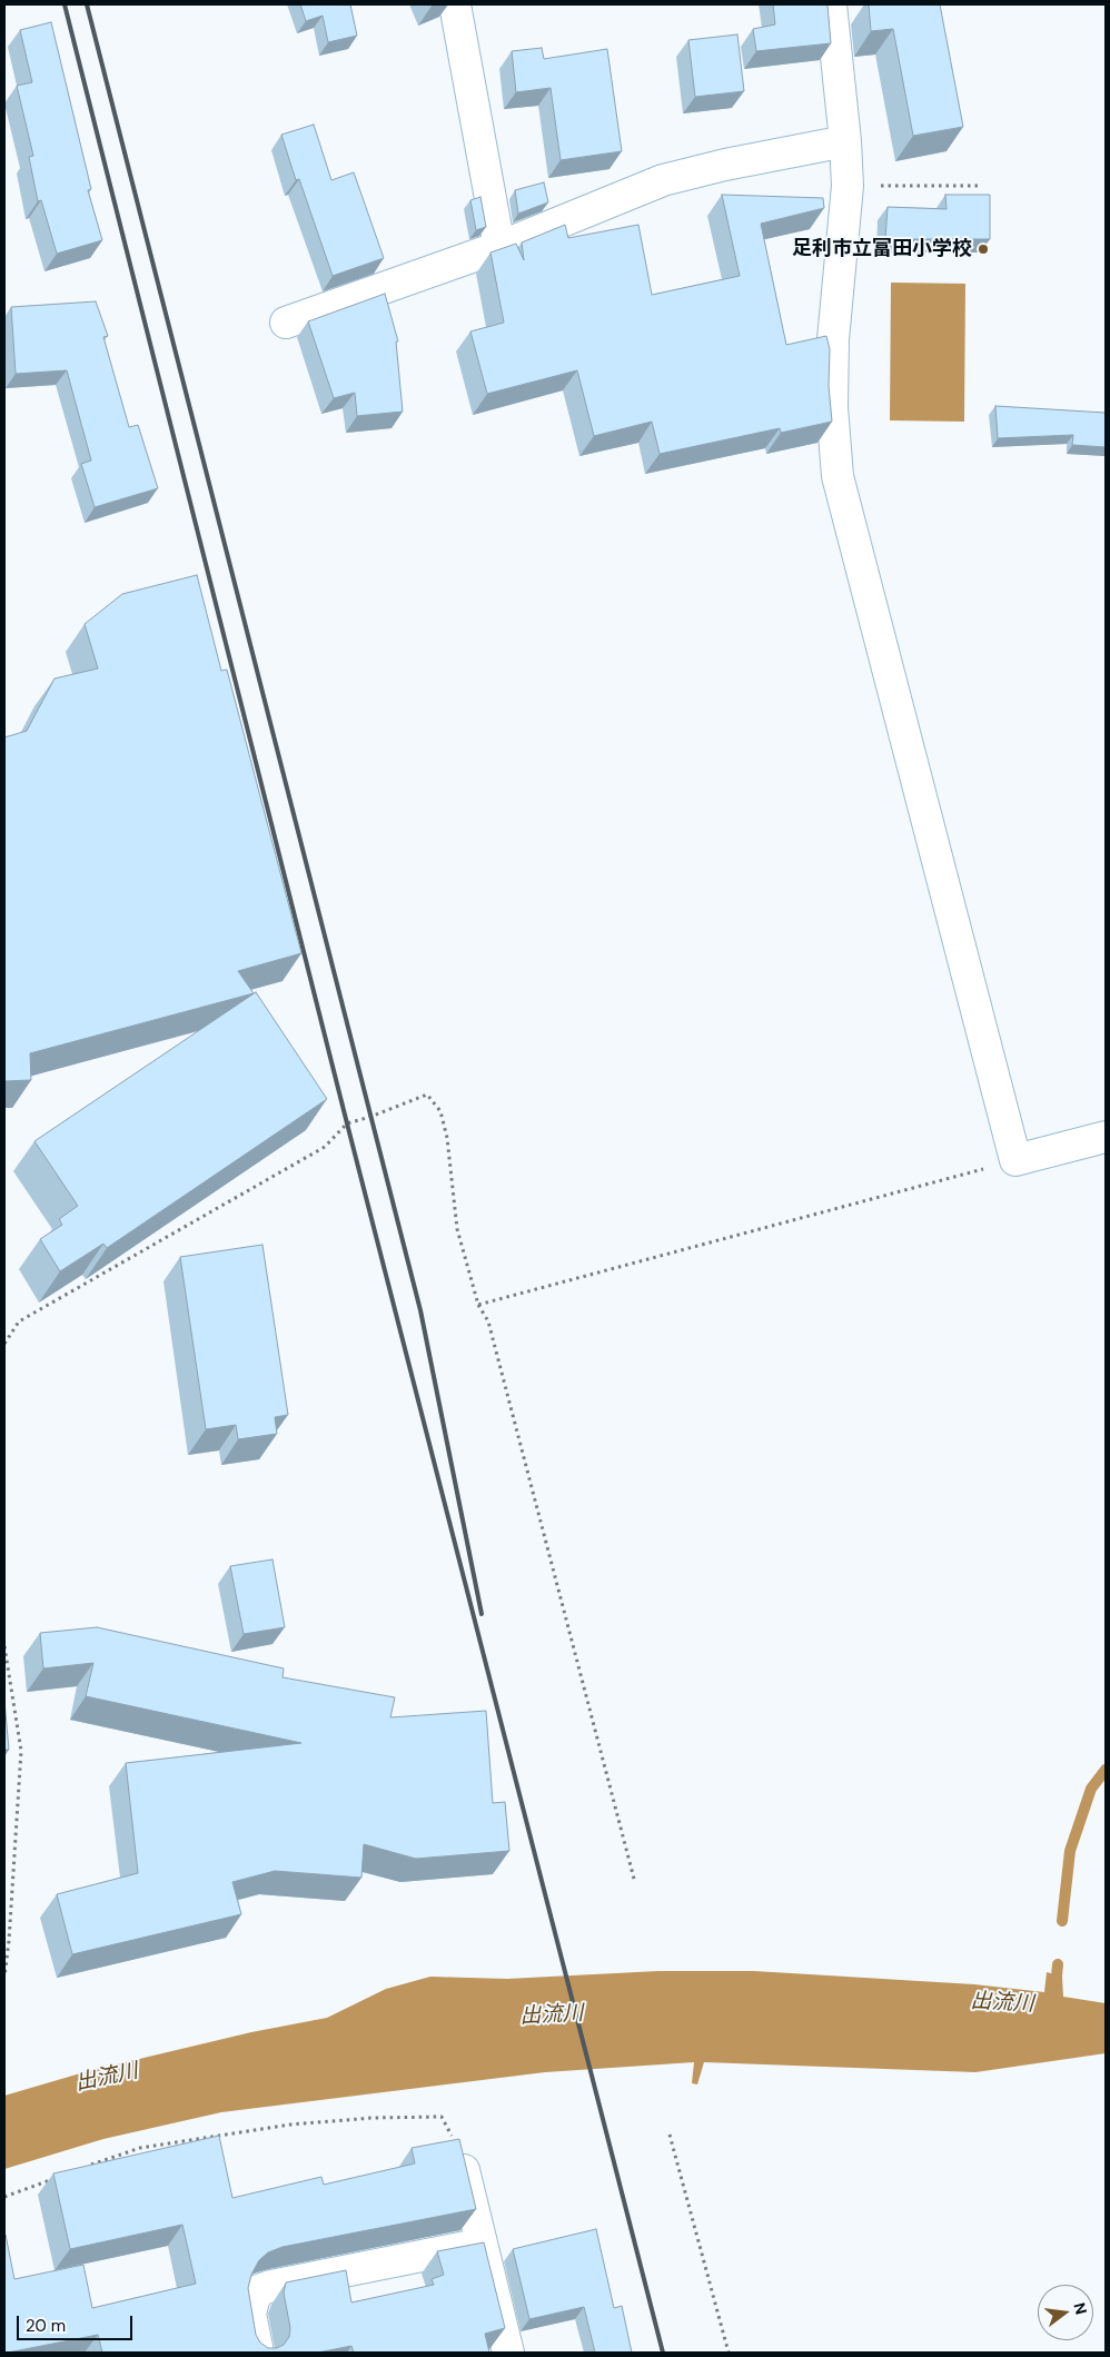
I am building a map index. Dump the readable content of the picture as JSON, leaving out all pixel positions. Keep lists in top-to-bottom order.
{
  "water": ["出流川"],
  "places": ["足利市立富田小学校"],
  "scale_bar": "20 m",
  "north": "right"
}
